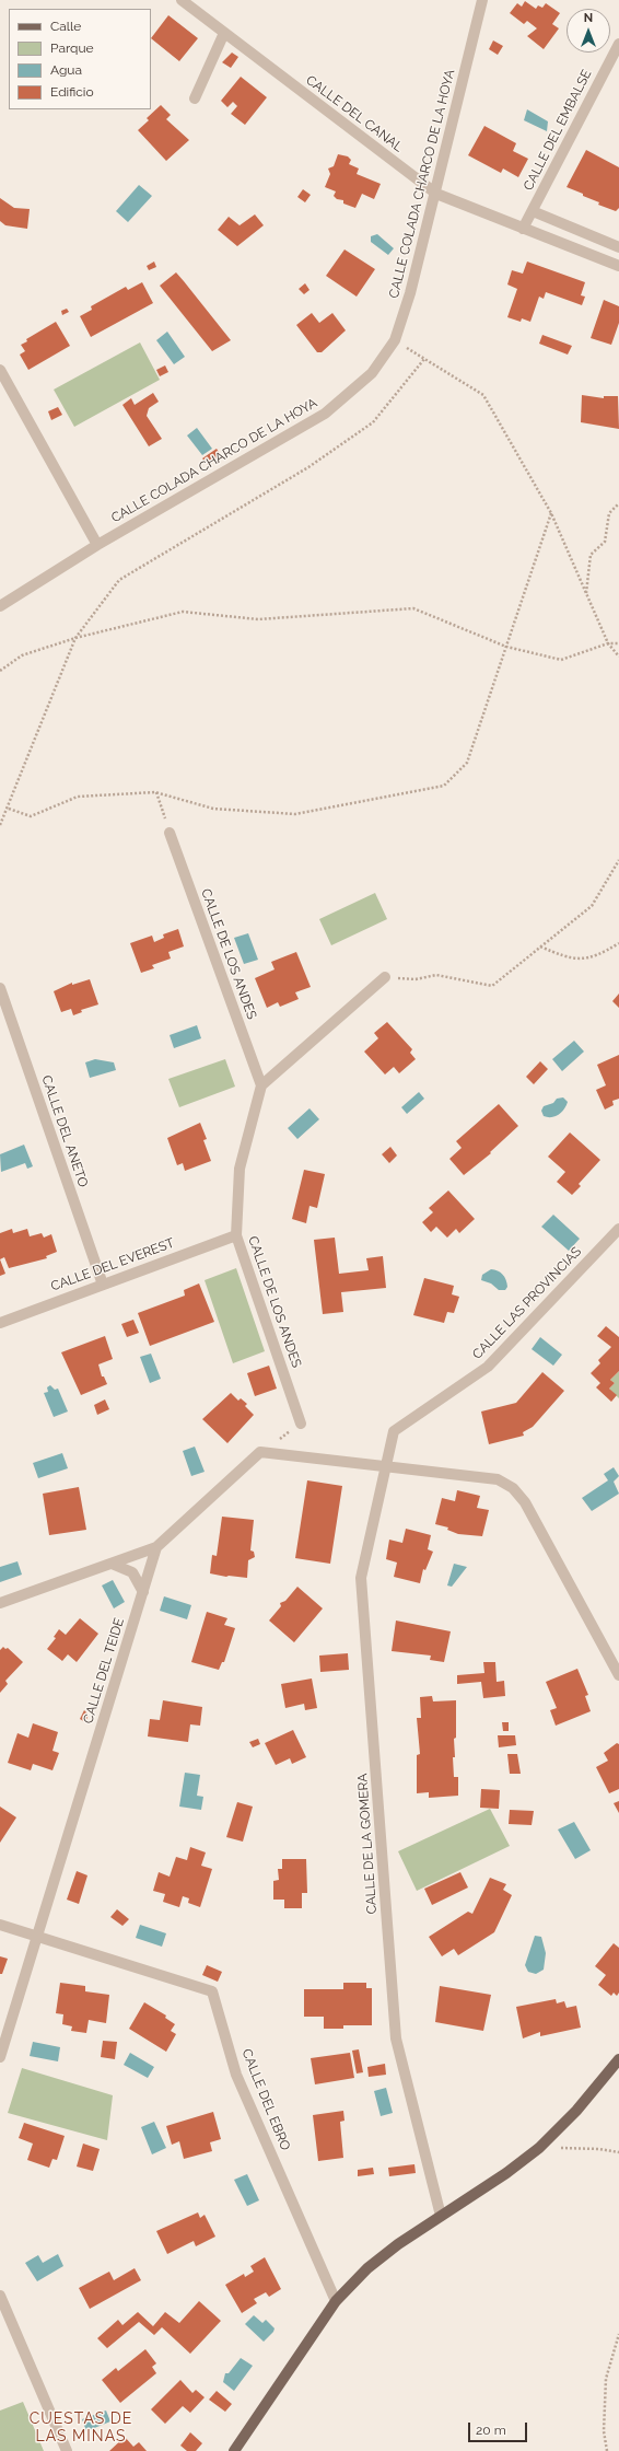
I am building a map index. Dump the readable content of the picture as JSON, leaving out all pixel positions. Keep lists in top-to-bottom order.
{
  "streets": {
    "street": [
      "CALLE DEL CANAL",
      "CALLE DEL EMBALSE",
      "CALLE COLADA CHARCO DE LA HOYA",
      "CALLE DE LOS ANDES",
      "CALLE DEL ANETO",
      "CALLE DEL EVEREST",
      "CALLE LAS PROVINCIAS",
      "CALLE DEL TEIDE",
      "CALLE DE LA GOMERA",
      "CALLE DEL EBRO"
    ]
  },
  "crossings": [
    ["CALLE DEL CANAL", "CALLE DEL EMBALSE"],
    ["CALLE DEL CANAL", "CALLE COLADA CHARCO DE LA HOYA"],
    ["CALLE DE LOS ANDES", "CALLE DEL EVEREST"],
    ["CALLE DEL ANETO", "CALLE DEL EVEREST"],
    ["CALLE LAS PROVINCIAS", "CALLE DE LA GOMERA"],
    ["CALLE DEL TEIDE", "CALLE DEL EBRO"]
  ],
  "districts": ["CUESTAS DE LAS MINAS"],
  "legend": [
    "Calle",
    "Parque",
    "Agua",
    "Edificio"
  ],
  "scale_bar": "20 m",
  "north": "top"
}
